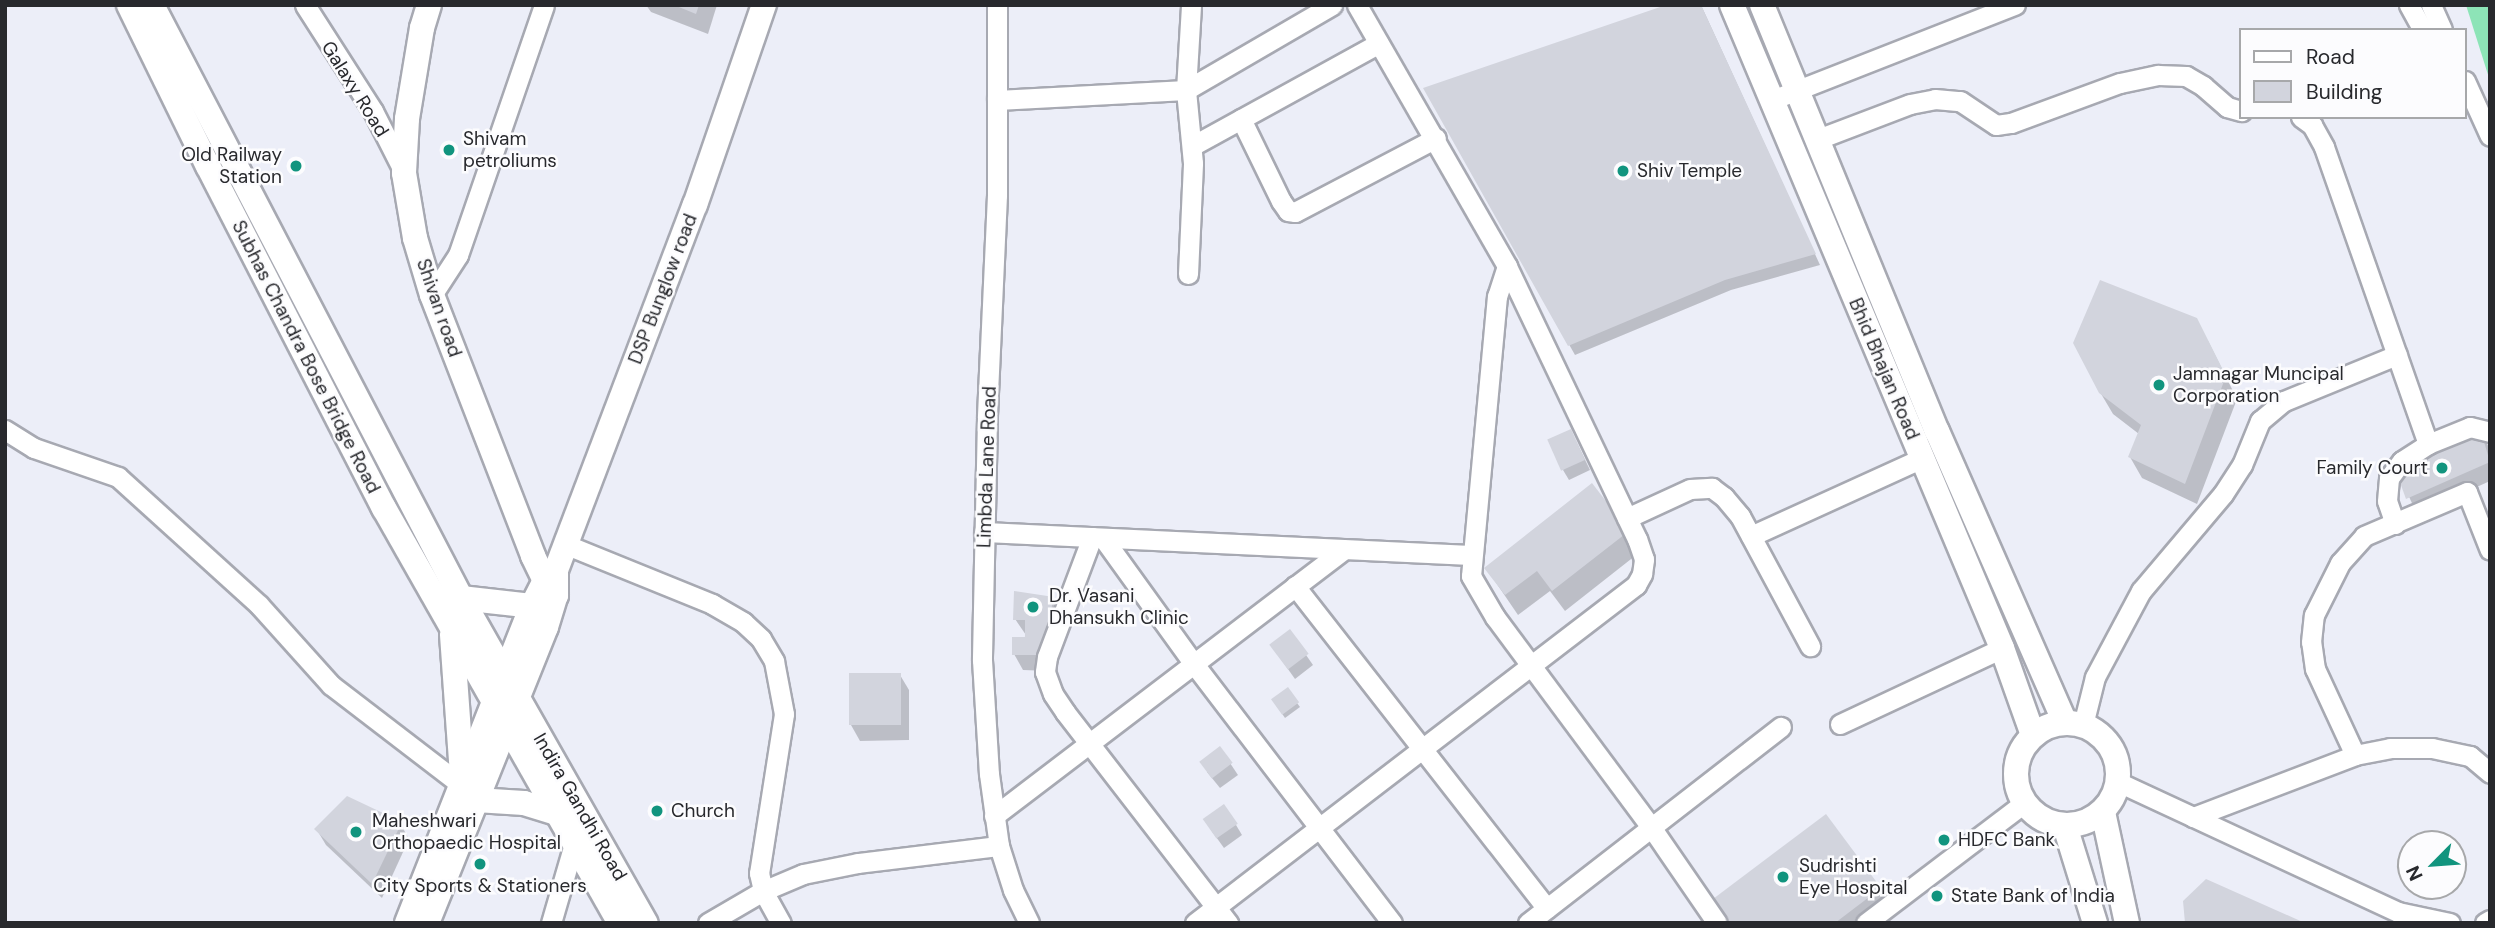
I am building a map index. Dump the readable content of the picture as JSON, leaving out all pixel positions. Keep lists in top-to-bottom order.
{
  "streets": {
    "main road": [
      "DSP Bunglow road",
      "Shivan road",
      "Subhas Chandra Bose Bridge Road",
      "Bhid Bhajan Road",
      "Indira Gandhi Road"
    ],
    "street": ["Galaxy Road", "Limbda Lane Road"]
  },
  "crossings": [
    ["Galaxy Road", "Shivan road"],
    ["DSP Bunglow road", "Shivan road"],
    ["DSP Bunglow road", "Subhas Chandra Bose Bridge Road"],
    ["DSP Bunglow road", "Indira Gandhi Road"],
    ["Subhas Chandra Bose Bridge Road", "Indira Gandhi Road"]
  ],
  "places": [
    "Shivam petroliums",
    "Old Railway Station",
    "Shiv Temple",
    "Jamnagar Muncipal Corporation",
    "Family Court",
    "Dr. Vasani Dhansukh Clinic",
    "Church",
    "Maheshwari Orthopaedic Hospital",
    "HDFC Bank",
    "City Sports & Stationers",
    "Sudrishti Eye Hospital",
    "State Bank of India"
  ],
  "legend": ["Road", "Building"],
  "north": "bottom left"
}
